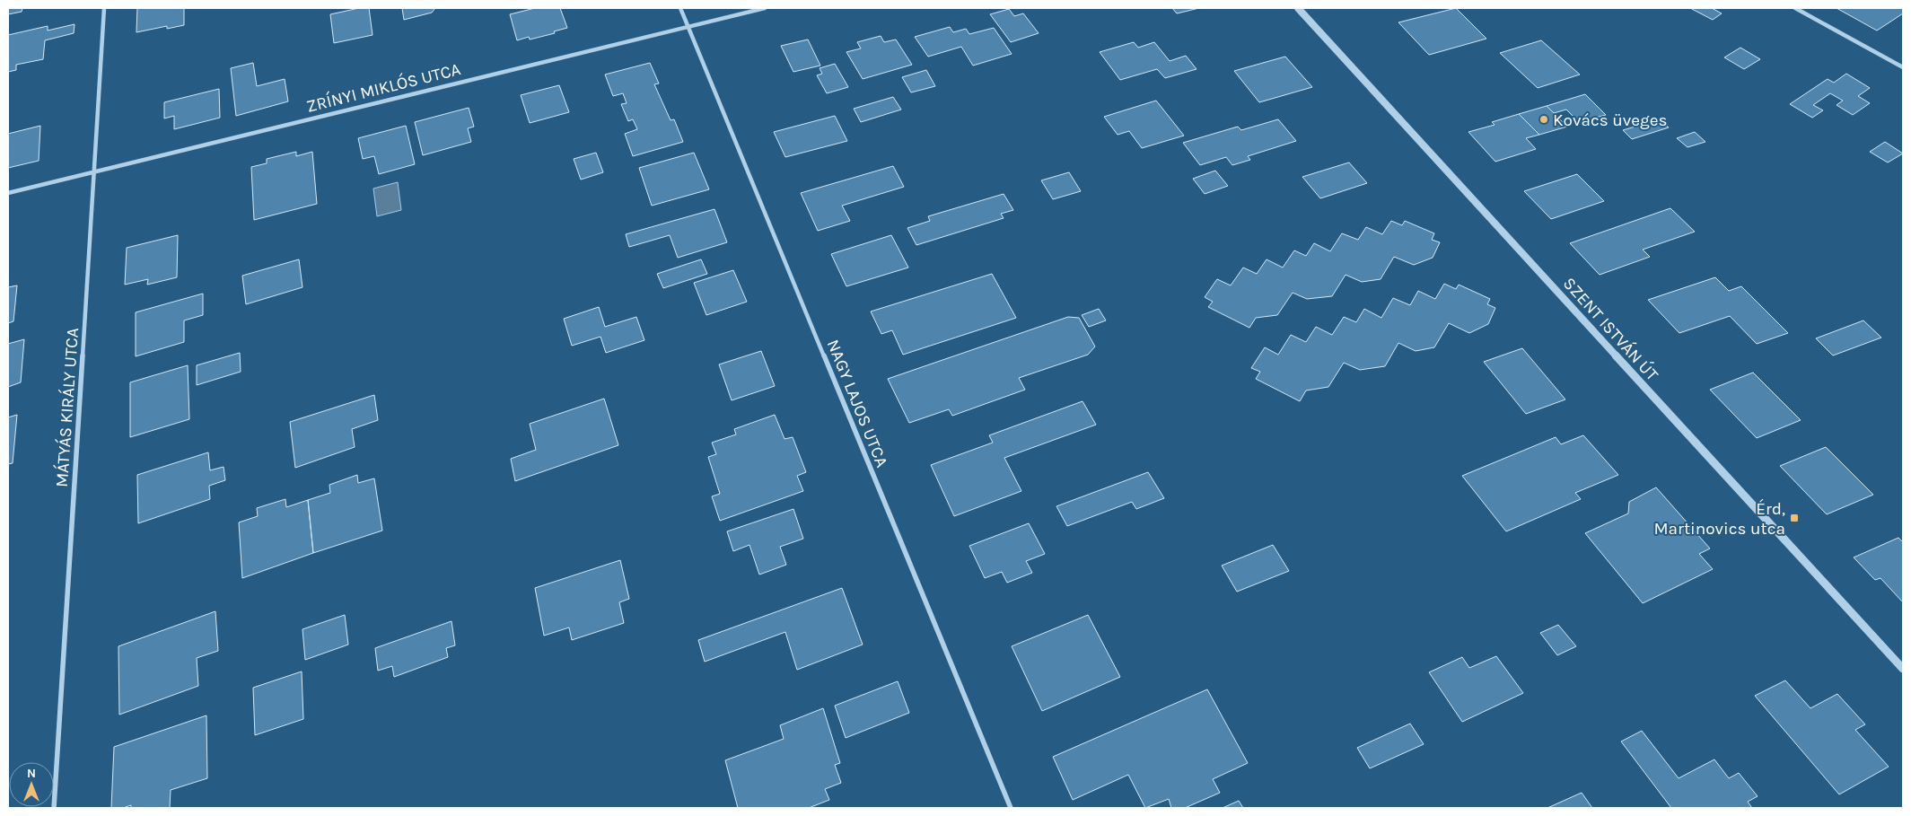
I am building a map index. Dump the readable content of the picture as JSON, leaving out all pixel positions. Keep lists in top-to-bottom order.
{
  "streets": {
    "street": [
      "ZRÍNYI MIKLÓS UTCA",
      "SZENT ISTVÁN ÚT",
      "NAGY LAJOS UTCA",
      "MÁTYÁS KIRÁLY UTCA"
    ]
  },
  "crossings": [
    ["ZRÍNYI MIKLÓS UTCA", "NAGY LAJOS UTCA"],
    ["ZRÍNYI MIKLÓS UTCA", "MÁTYÁS KIRÁLY UTCA"]
  ],
  "places": {
    "other": ["Kovács üveges"],
    "transit": ["Érd, Martinovics utca"]
  },
  "north": "top"
}
